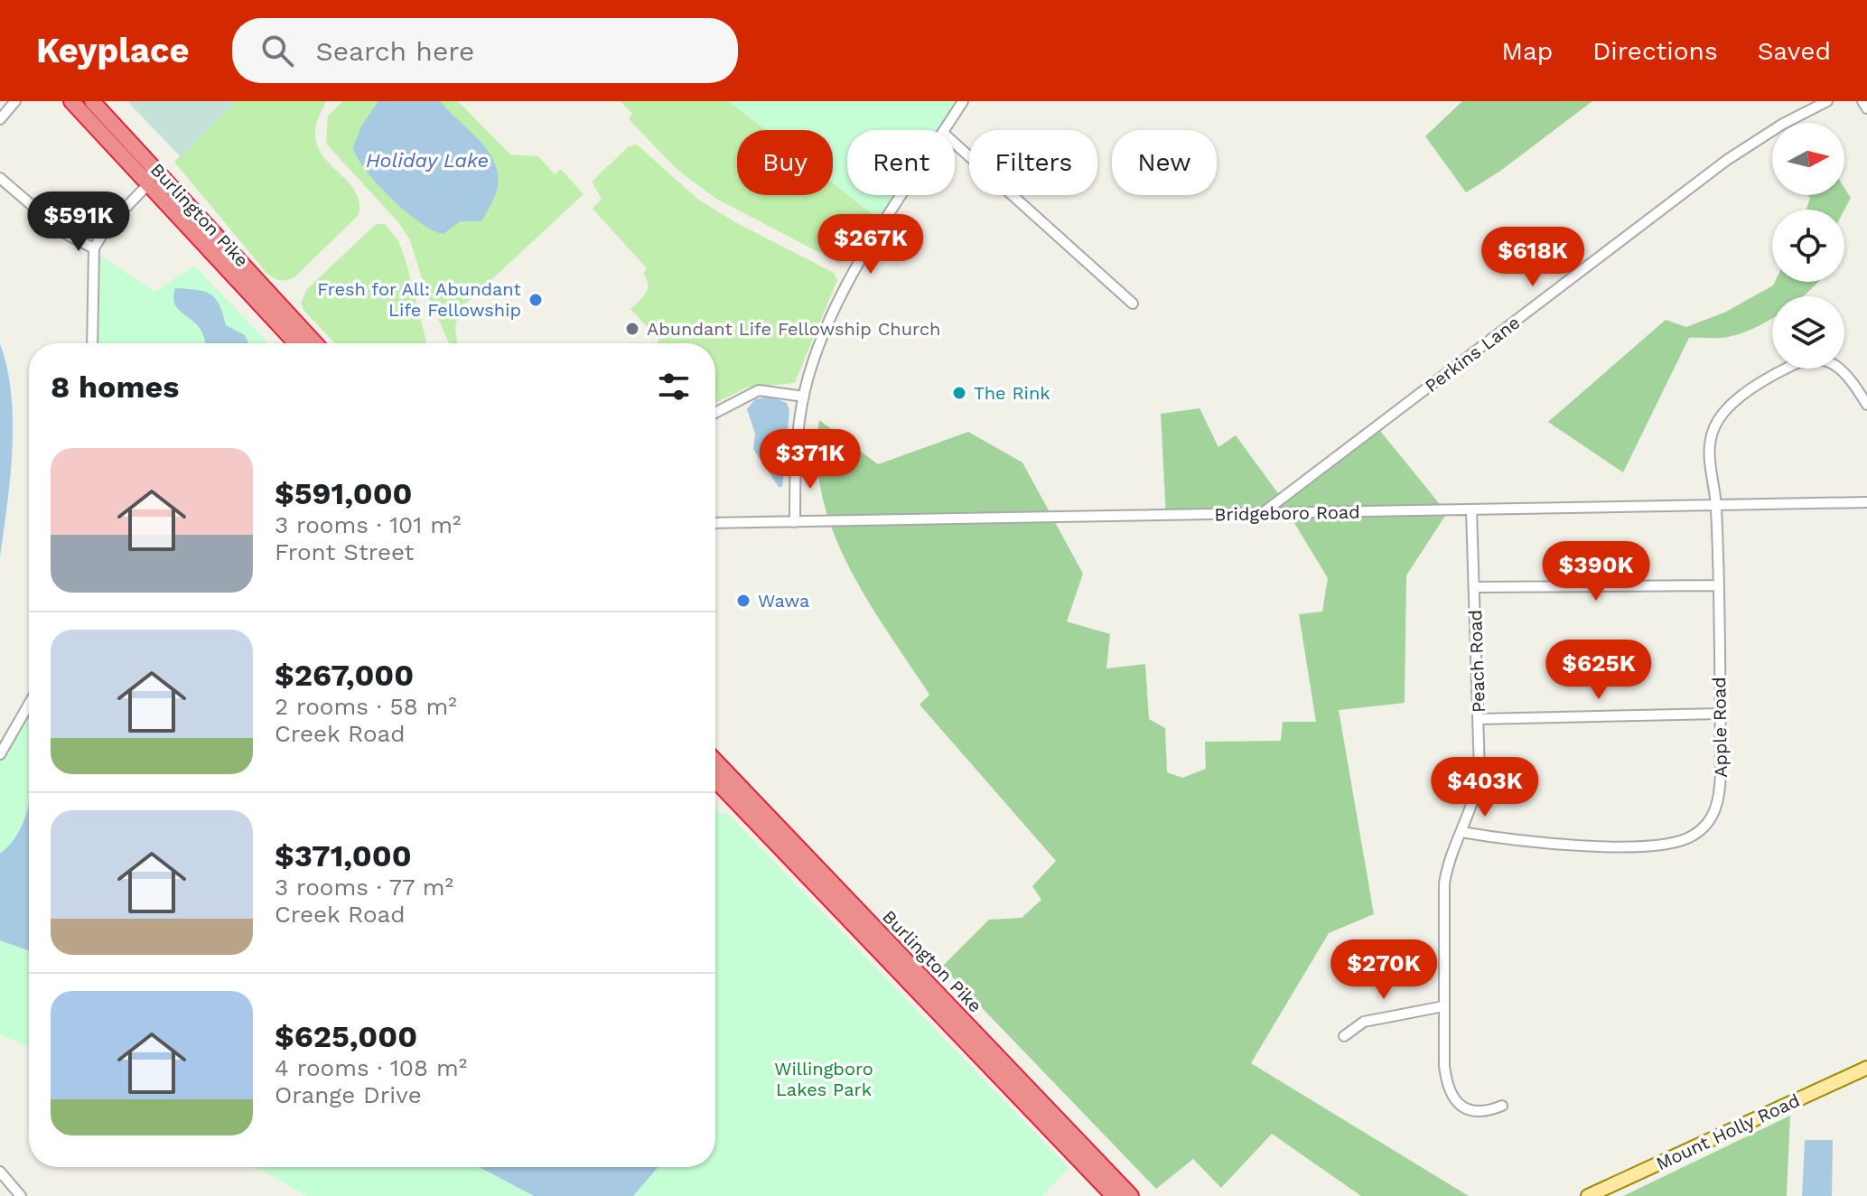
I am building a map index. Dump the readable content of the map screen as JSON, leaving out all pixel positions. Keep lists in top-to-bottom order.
{
  "streets": {
    "highway": ["Burlington Pike"],
    "main road": ["Mount Holly Road"],
    "street": [
      "Perkins Lane",
      "Bridgeboro Road",
      "Peach Road",
      "Apple Road"
    ]
  },
  "crossings": [
    ["Perkins Lane", "Bridgeboro Road"],
    ["Bridgeboro Road", "Peach Road"],
    ["Bridgeboro Road", "Apple Road"],
    ["Peach Road", "Apple Road"]
  ],
  "water": ["Holiday Lake"],
  "parks": ["Willingboro Lakes Park"],
  "places": [
    "Fresh for All: Abundant Life Fellowship",
    "Abundant Life Fellowship Church",
    "The Rink",
    "Wawa"
  ],
  "north": "right",
  "page": {
    "header": "Keyplace",
    "search": "Search here",
    "nav": ["Map", "Directions", "Saved"],
    "chip": [
      "Buy",
      "Rent",
      "Filters",
      "New"
    ],
    "price": [
      "$591K",
      "$267K",
      "$618K",
      "$371K",
      "$390K",
      "$625K",
      "$403K",
      "$270K"
    ],
    "heading": "8 homes",
    "list": [
      {
        "name": "$591,000",
        "note": "3 rooms · 101 m² · Front Street"
      },
      {
        "name": "$267,000",
        "note": "2 rooms · 58 m² · Creek Road"
      },
      {
        "name": "$371,000",
        "note": "3 rooms · 77 m² · Creek Road"
      },
      {
        "name": "$625,000",
        "note": "4 rooms · 108 m² · Orange Drive"
      }
    ]
  }
}
